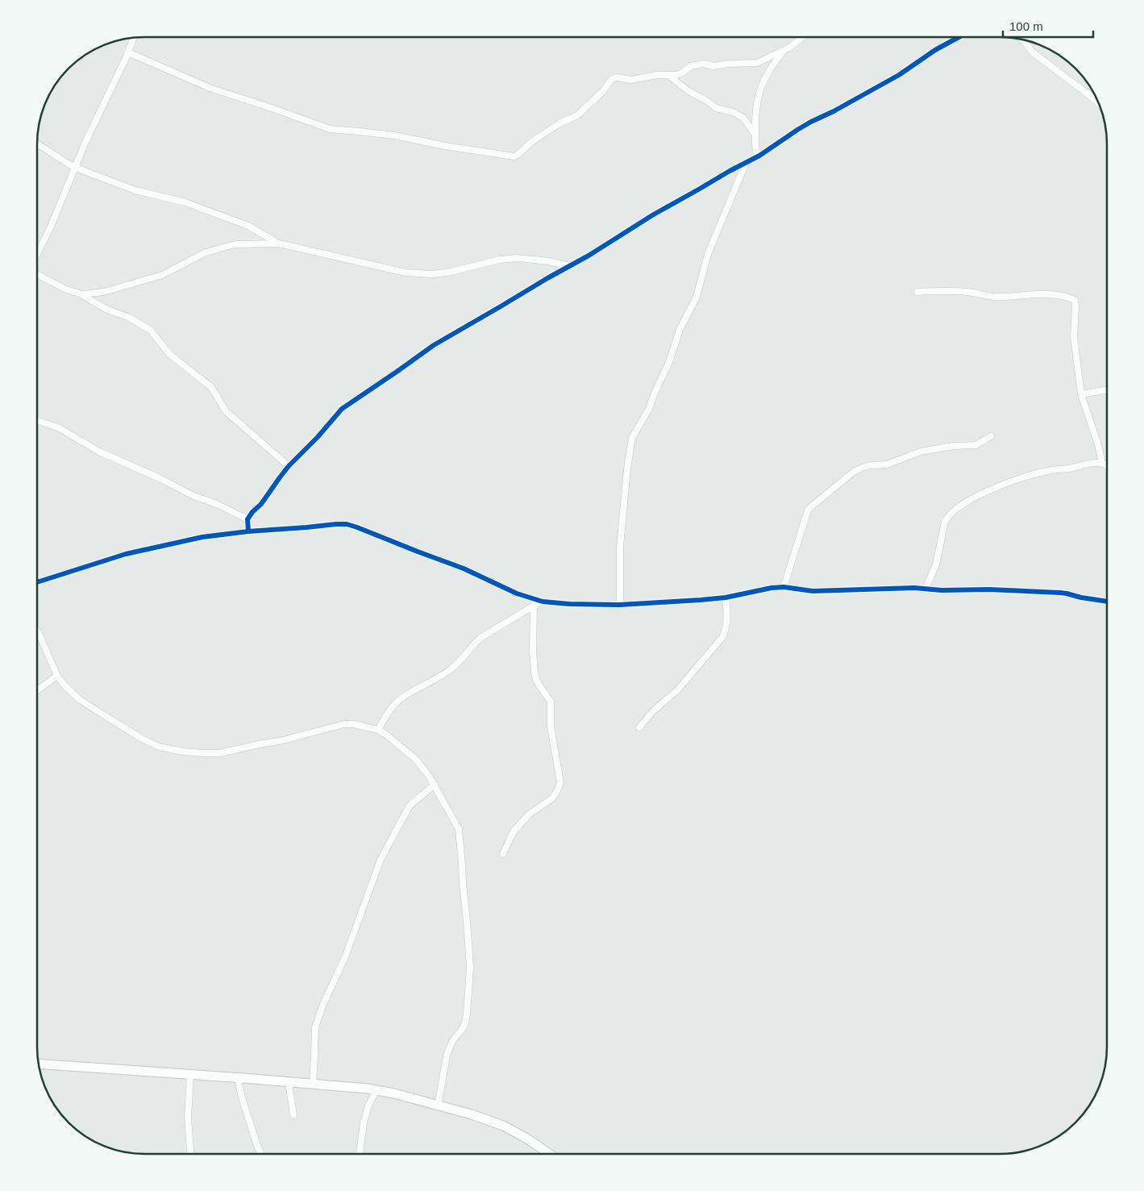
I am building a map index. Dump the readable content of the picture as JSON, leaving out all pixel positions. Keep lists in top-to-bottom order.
{
  "scale_bar": "100 m"
}
